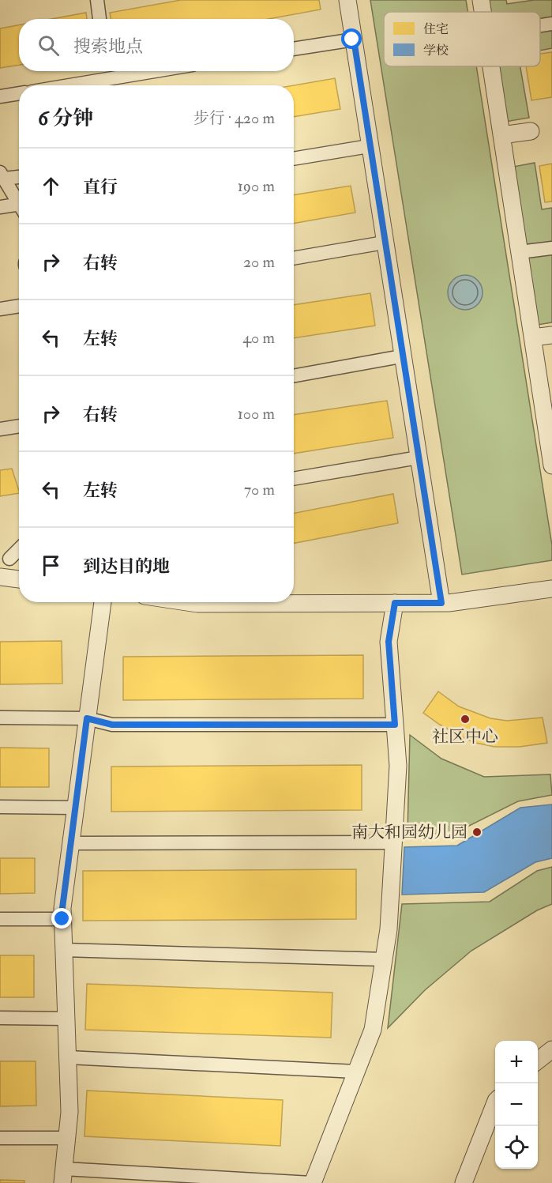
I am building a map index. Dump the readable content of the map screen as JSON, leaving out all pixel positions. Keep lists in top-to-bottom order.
{
  "places": ["社区中心", "南大和园幼儿园"],
  "legend": ["住宅", "学校"],
  "page": {
    "search": "搜索地点",
    "heading": ["6 分钟", "步行 · 420 m"],
    "list": [
      ["直行", "190 m"],
      ["右转", "20 m"],
      ["左转", "40 m"],
      ["右转", "100 m"],
      ["左转", "70 m"],
      "到达目的地"
    ],
    "map_buttons": ["+", "−"]
  }
}
